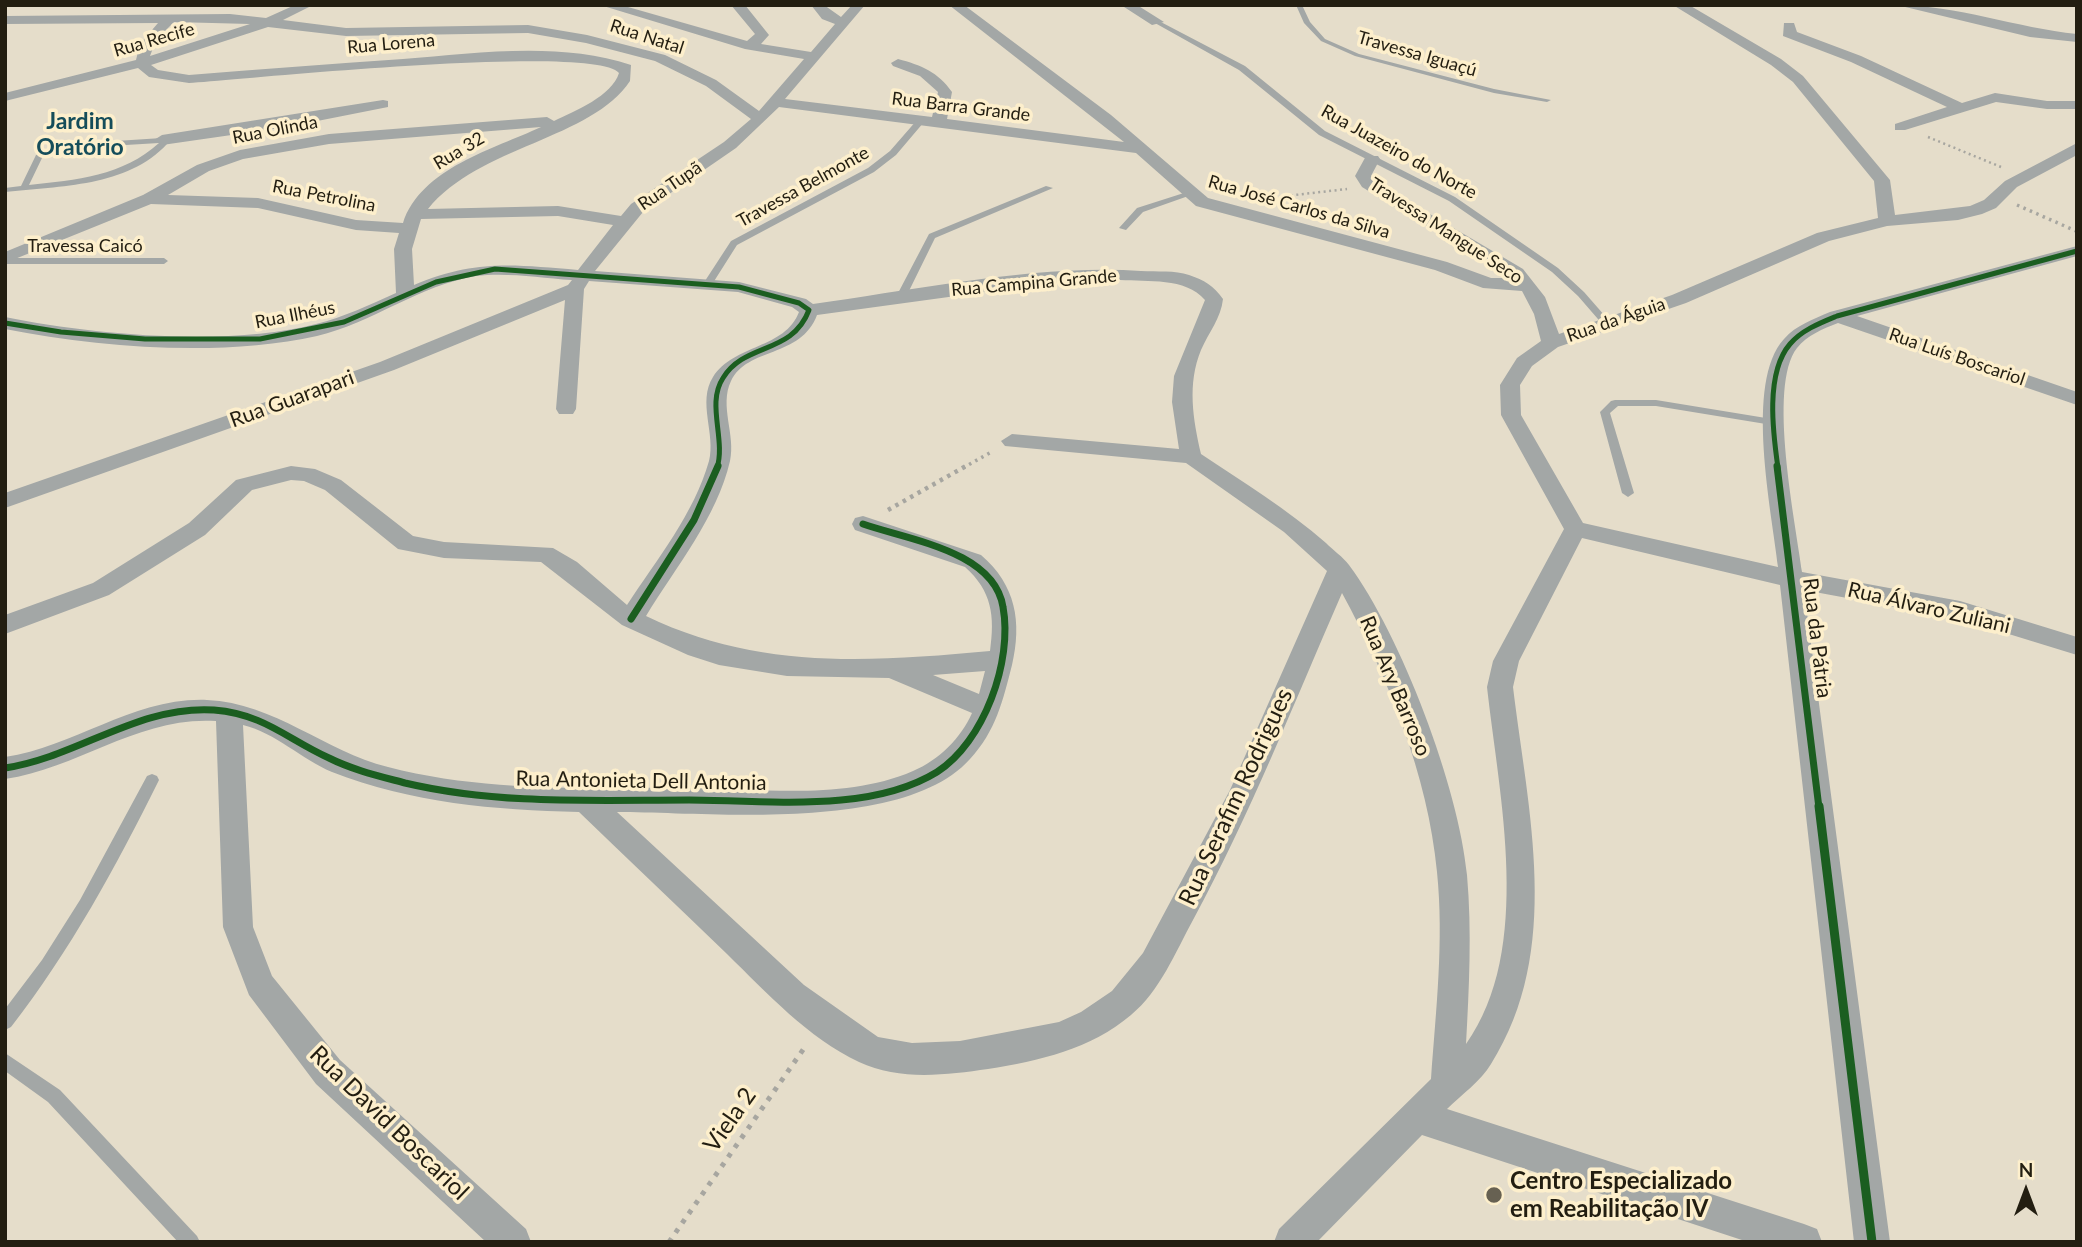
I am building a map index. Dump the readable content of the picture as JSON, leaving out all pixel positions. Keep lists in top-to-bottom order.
{
  "streets": {
    "street": [
      "Rua Natal",
      "Rua Recife",
      "Rua Lorena",
      "Rua Barra Grande",
      "Rua Olinda",
      "Rua 32",
      "Rua Juazeiro do Norte",
      "Rua Tupã",
      "Rua Petrolina",
      "Rua José Carlos da Silva",
      "Travessa Mangue Seco",
      "Rua Campina Grande",
      "Rua Ilhéus",
      "Rua da Águia",
      "Rua Luís Boscariol",
      "Rua Guarapari",
      "Rua Álvaro Zuliani",
      "Rua da Pátria",
      "Rua Ary Barroso",
      "Rua Antonieta Dell Antonia",
      "Rua Serafim Rodrigues",
      "Rua David Boscariol"
    ],
    "lane": ["Travessa Iguaçú", "Travessa Belmonte", "Travessa Caicó"],
    "path": ["Viela 2"]
  },
  "crossings": [
    ["Rua Natal", "Rua Recife"],
    ["Rua Natal", "Rua Tupã"],
    ["Rua Recife", "Rua Lorena"],
    ["Rua Lorena", "Rua Olinda"],
    ["Rua Lorena", "Rua 32"],
    ["Rua Barra Grande", "Rua Tupã"],
    ["Rua Barra Grande", "Travessa Belmonte"],
    ["Rua Barra Grande", "Rua José Carlos da Silva"],
    ["Rua Olinda", "Rua 32"],
    ["Rua Olinda", "Rua Petrolina"],
    ["Rua Olinda", "Travessa Caicó"],
    ["Rua 32", "Rua Petrolina"],
    ["Rua 32", "Rua Ilhéus"],
    ["Rua Juazeiro do Norte", "Travessa Mangue Seco"],
    ["Rua Juazeiro do Norte", "Rua da Águia"],
    ["Rua Tupã", "Rua Petrolina"],
    ["Rua Tupã", "Rua Ilhéus"],
    ["Rua Tupã", "Rua Guarapari"],
    ["Travessa Belmonte", "Rua Ilhéus"],
    ["Rua José Carlos da Silva", "Travessa Mangue Seco"],
    ["Travessa Mangue Seco", "Rua da Águia"],
    ["Rua Campina Grande", "Rua Ilhéus"],
    ["Rua Campina Grande", "Rua Ary Barroso"],
    ["Rua Ilhéus", "Rua Guarapari"],
    ["Rua da Águia", "Rua Álvaro Zuliani"],
    ["Rua Luís Boscariol", "Rua da Pátria"],
    ["Rua Álvaro Zuliani", "Rua da Pátria"],
    ["Rua Ary Barroso", "Rua Serafim Rodrigues"],
    ["Rua Antonieta Dell Antonia", "Rua Serafim Rodrigues"],
    ["Rua Antonieta Dell Antonia", "Rua David Boscariol"],
    ["Rua Serafim Rodrigues", "Viela 2"]
  ],
  "districts": ["Jardim Oratório"],
  "places": ["Centro Especializado em Reabilitação IV"],
  "north": "top"
}
